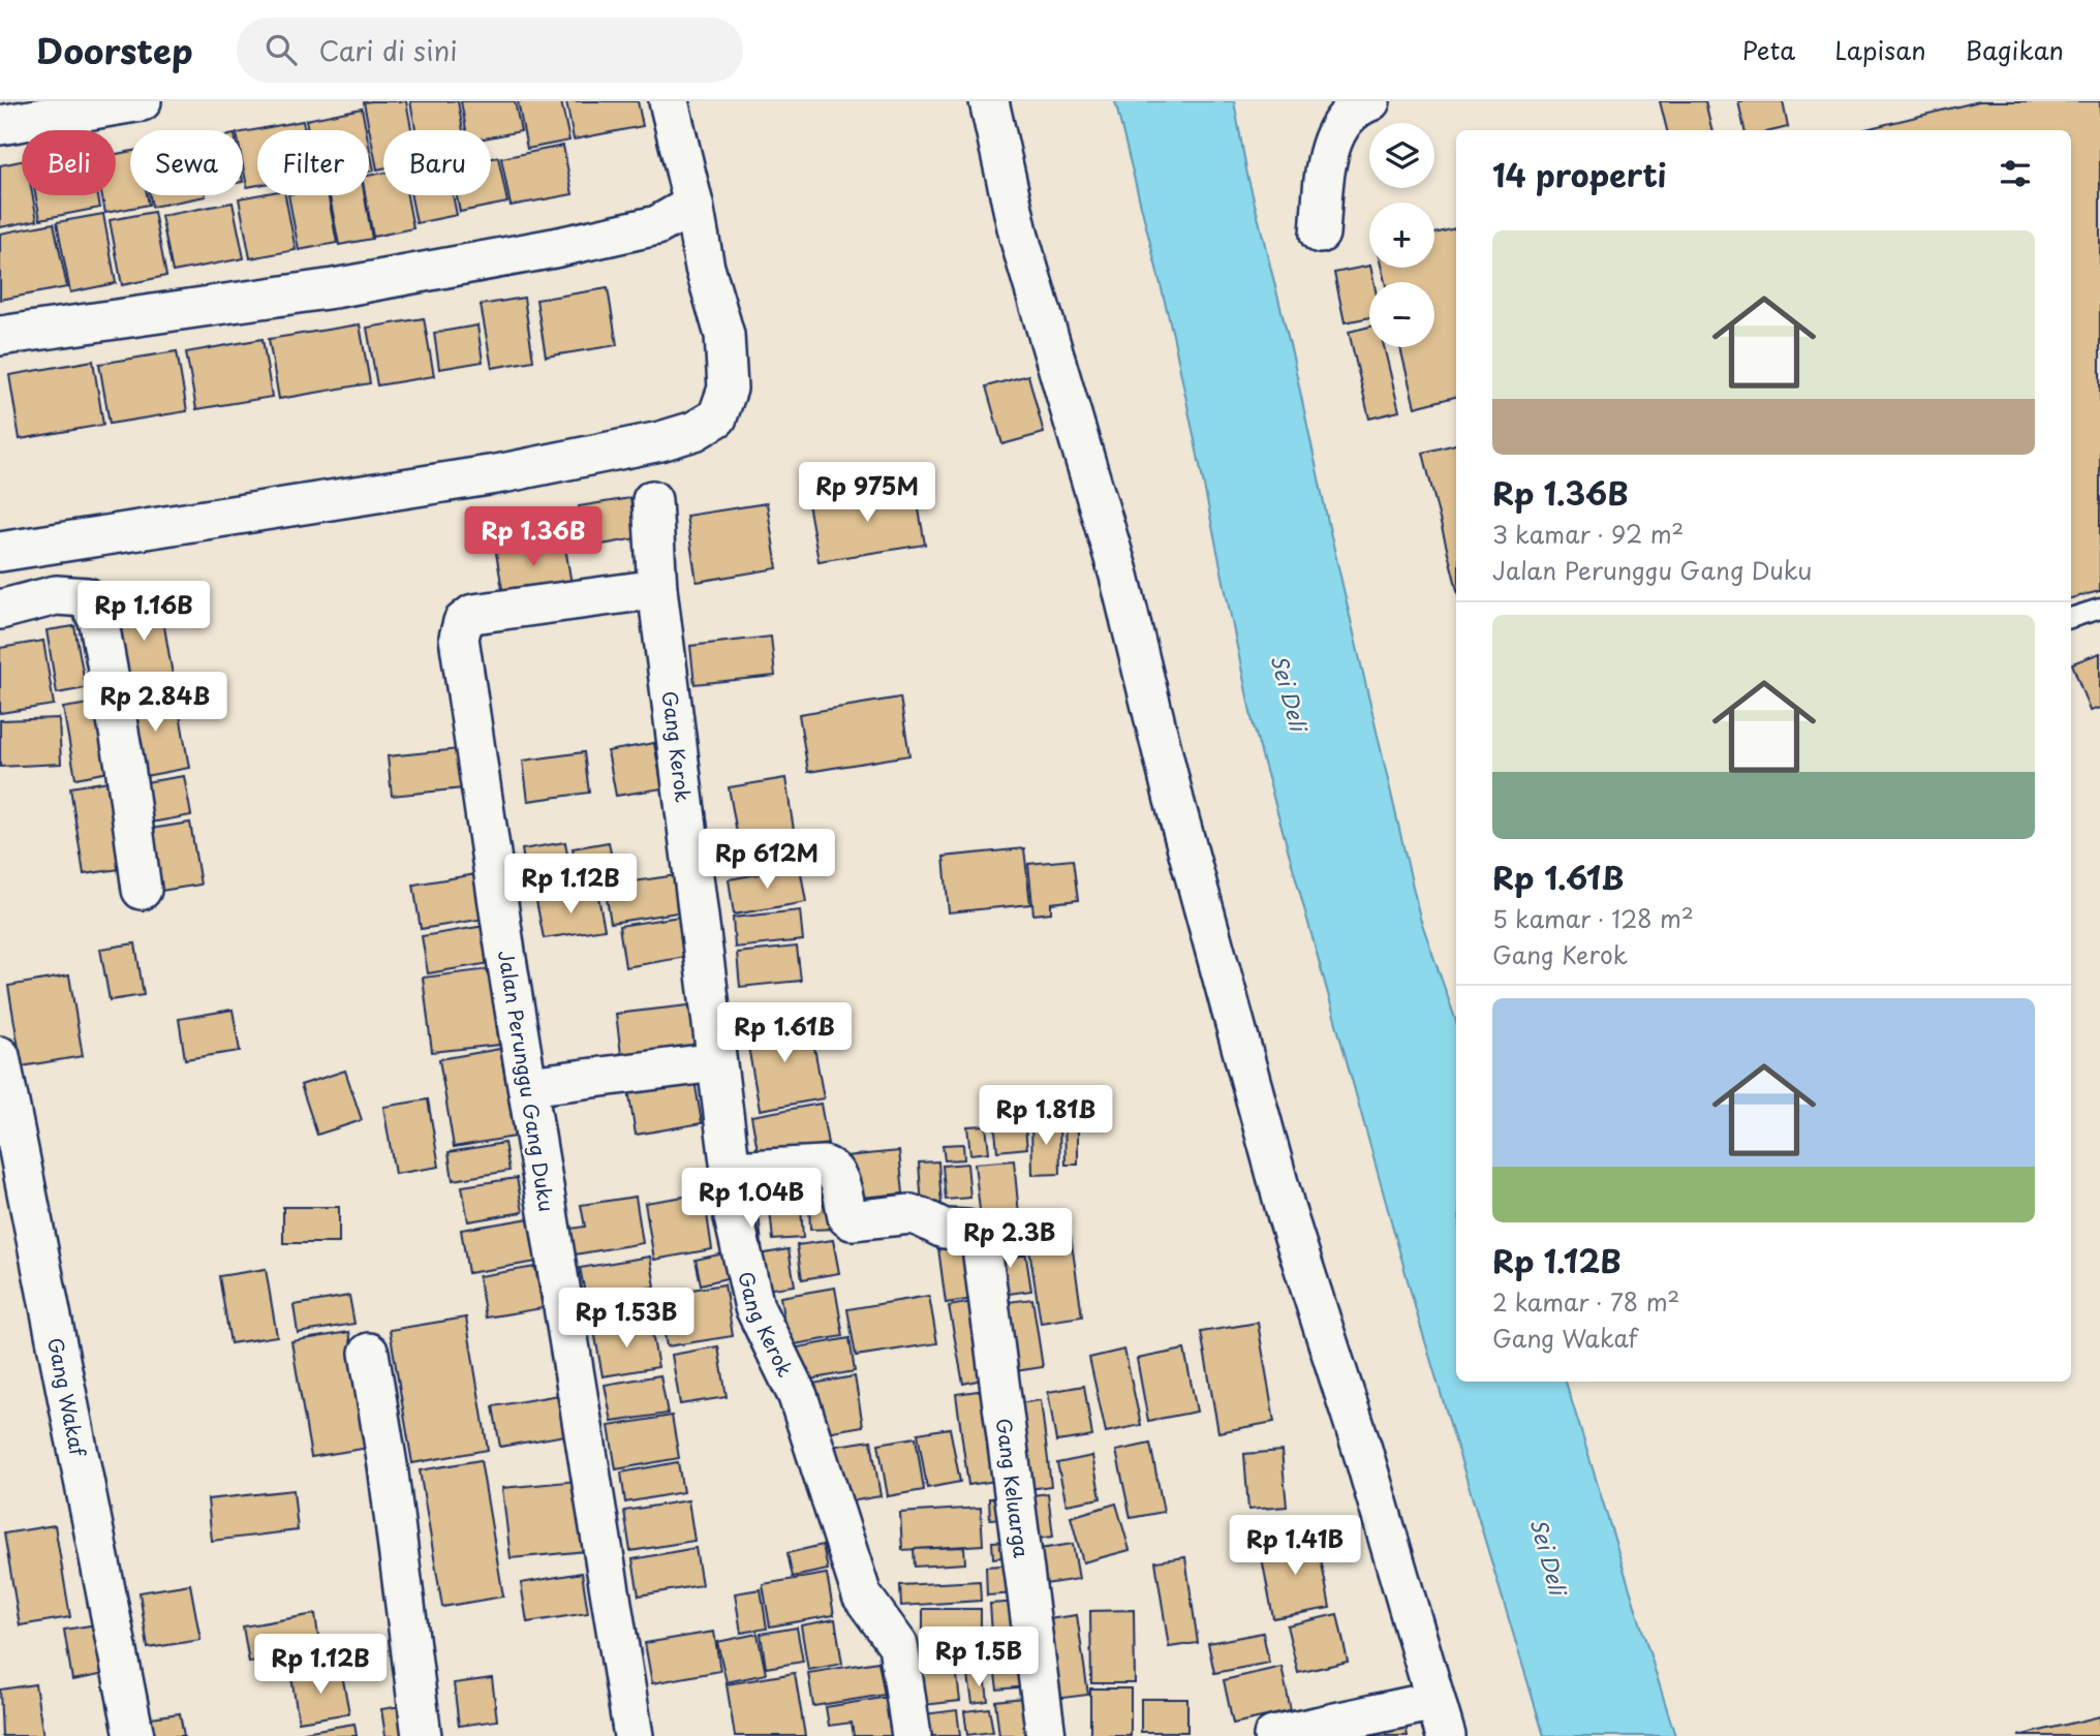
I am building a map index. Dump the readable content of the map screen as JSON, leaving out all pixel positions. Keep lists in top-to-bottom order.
{
  "streets": {
    "street": [
      "Gang Kerok",
      "Jalan Perunggu Gang Duku",
      "Gang Wakaf",
      "Gang Keluarga"
    ]
  },
  "crossings": [
    ["Gang Kerok", "Jalan Perunggu Gang Duku"],
    ["Gang Kerok", "Gang Keluarga"]
  ],
  "water": ["Sei Deli"],
  "page": {
    "header": "Doorstep",
    "search": "Cari di sini",
    "nav": ["Peta", "Lapisan", "Bagikan"],
    "map_buttons": ["+", "−"],
    "chip": [
      "Beli",
      "Sewa",
      "Filter",
      "Baru"
    ],
    "heading": "14 properti",
    "list": [
      {
        "name": "Rp 1.36B",
        "note": "3 kamar · 92 m² · Jalan Perunggu Gang Duku"
      },
      {
        "name": "Rp 1.61B",
        "note": "5 kamar · 128 m² · Gang Kerok"
      },
      {
        "name": "Rp 1.12B",
        "note": "2 kamar · 78 m² · Gang Wakaf"
      }
    ],
    "price": [
      "Rp 975M",
      "Rp 1.36B",
      "Rp 1.16B",
      "Rp 2.84B",
      "Rp 612M",
      "Rp 1.12B",
      "Rp 1.61B",
      "Rp 1.81B",
      "Rp 1.04B",
      "Rp 2.3B",
      "Rp 1.53B",
      "Rp 1.41B",
      "Rp 1.5B",
      "Rp 1.12B"
    ]
  }
}
